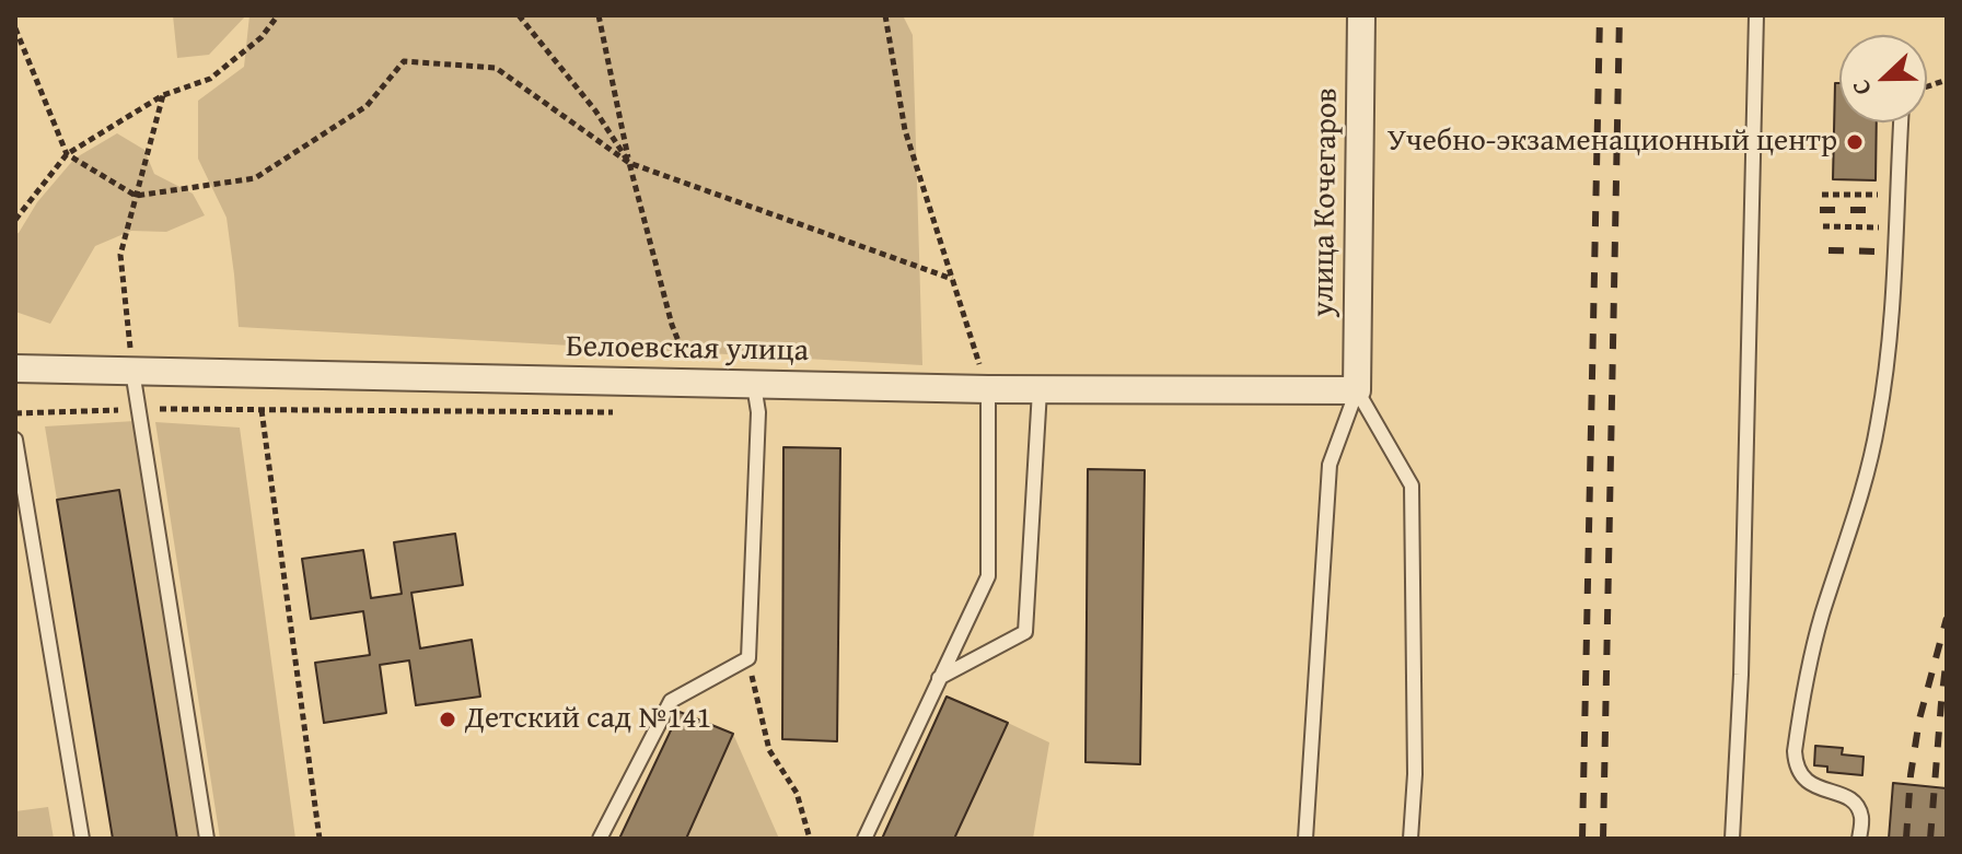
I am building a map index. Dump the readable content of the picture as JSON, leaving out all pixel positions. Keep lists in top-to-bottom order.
{
  "streets": {
    "street": ["улица Кочегаров", "Белоевская улица"]
  },
  "crossings": [
    ["улица Кочегаров", "Белоевская улица"]
  ],
  "places": ["Учебно-экзаменационный центр", "Детский сад №141"],
  "north": "left"
}
